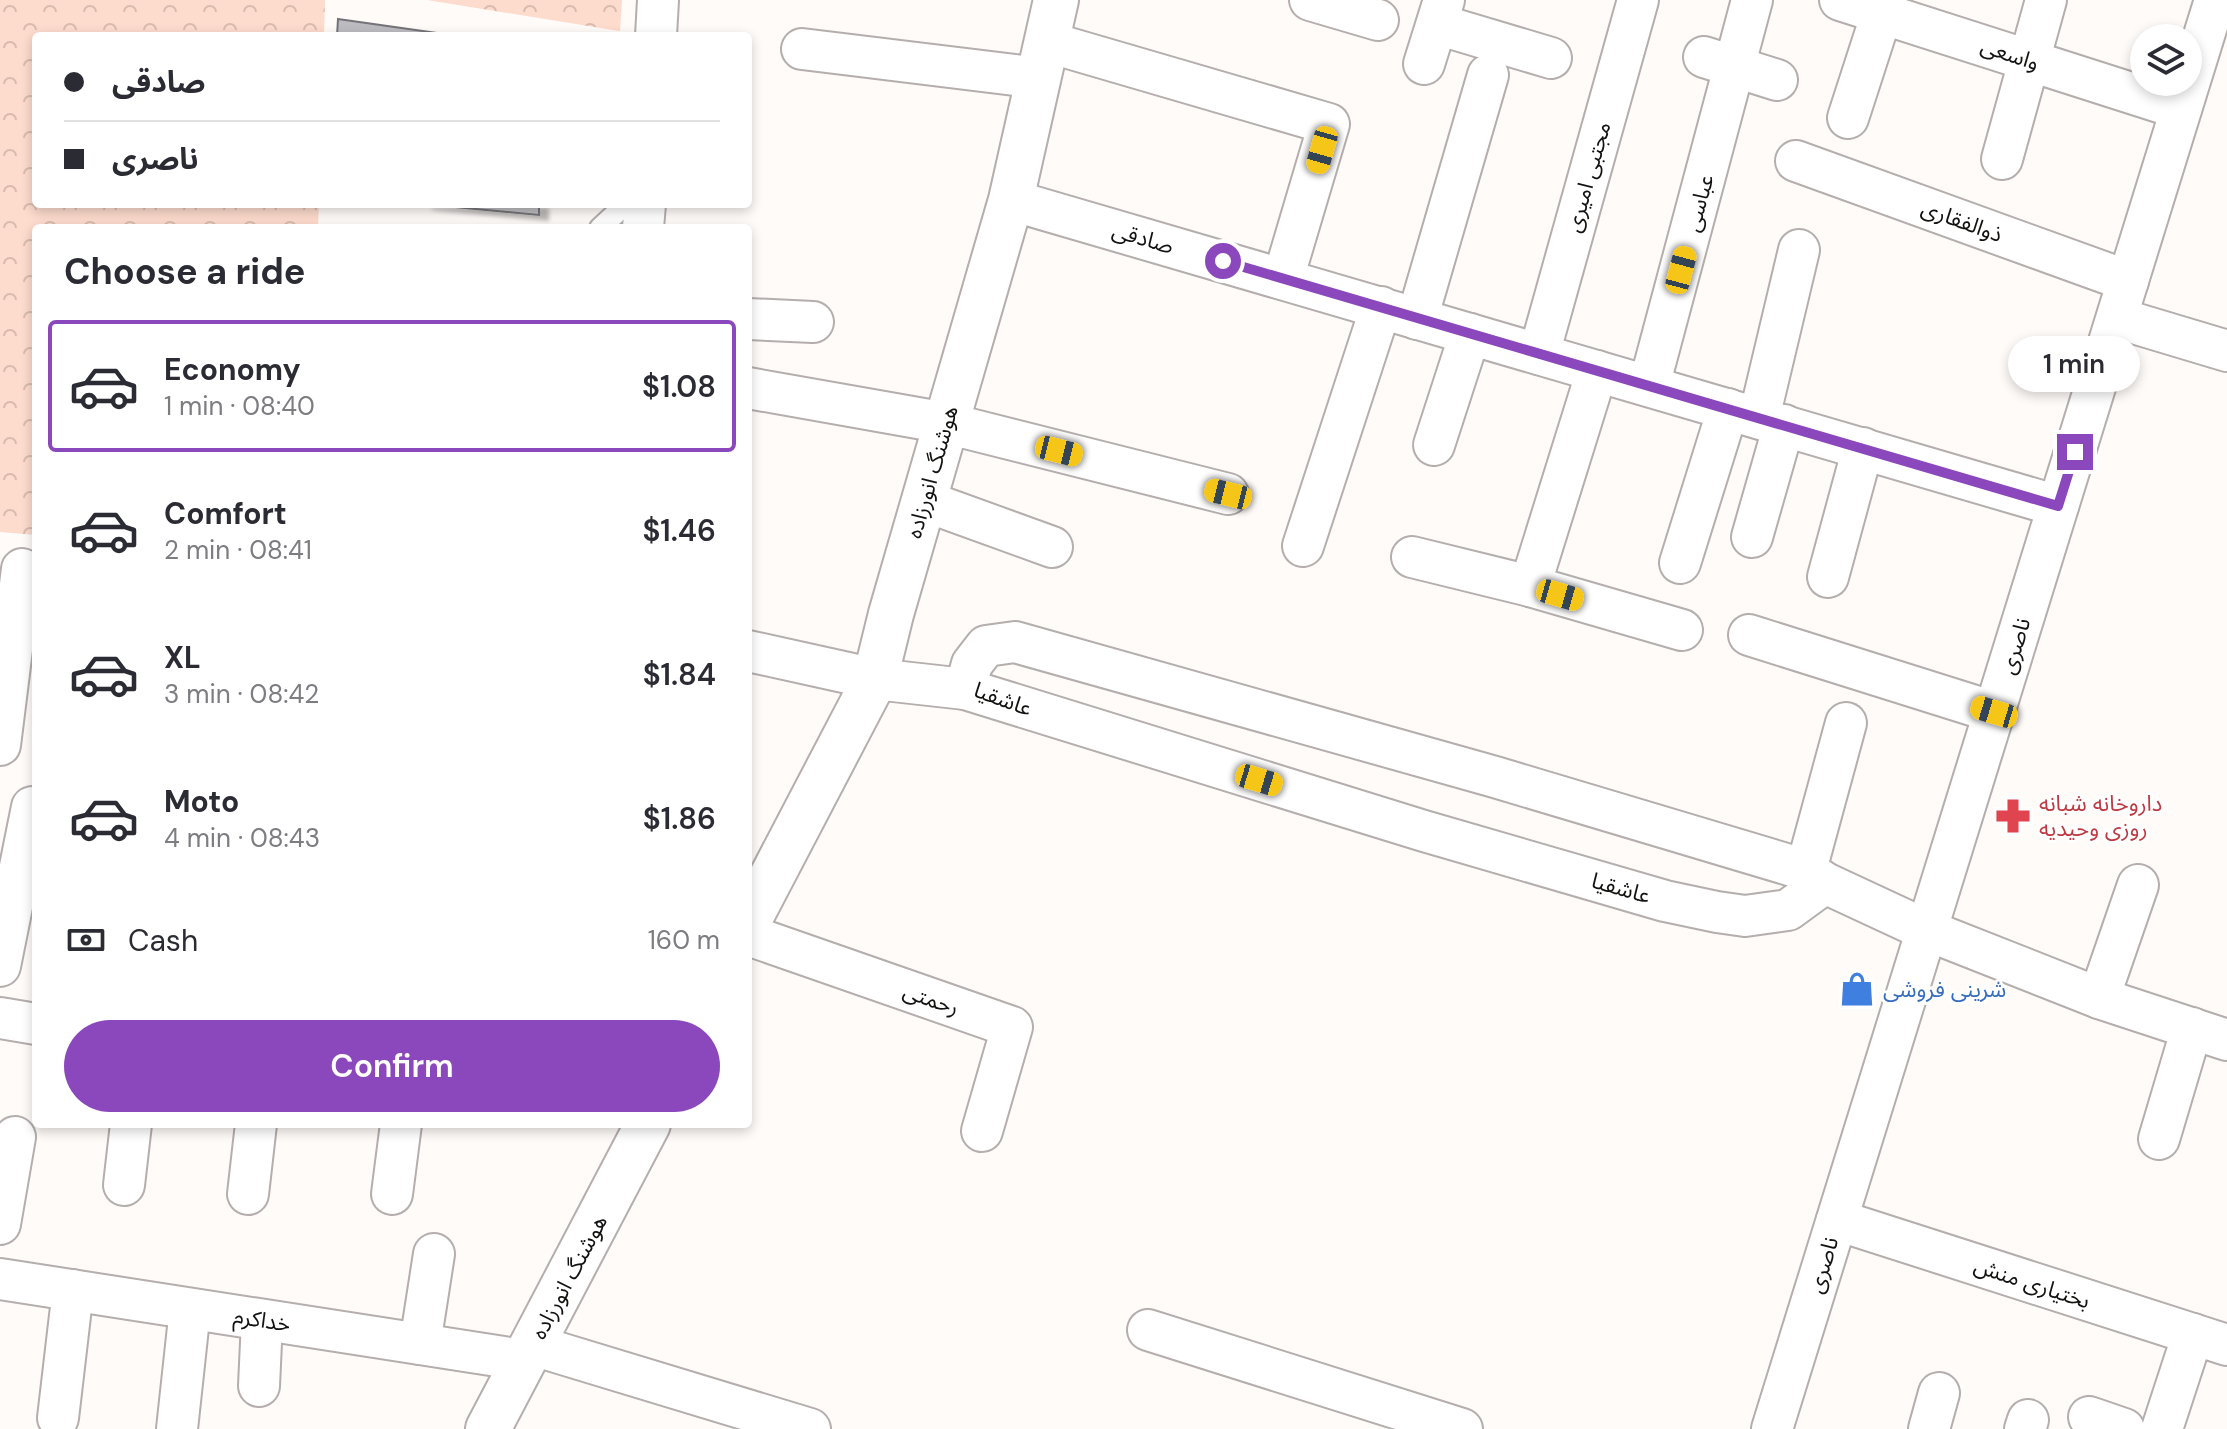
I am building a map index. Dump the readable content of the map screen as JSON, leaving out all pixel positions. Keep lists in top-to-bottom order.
{
  "streets": {
    "main road": ["هوشنگ انورزاده"],
    "street": [
      "واسعی",
      "مجتبی امیری",
      "عباسی",
      "ذوالفقاری",
      "صادقی",
      "ناصری",
      "عاشقیا",
      "رحمتی",
      "بختیاری منش",
      "خداکرم"
    ]
  },
  "crossings": [
    ["واسعی", "ناصری"],
    ["مجتبی امیری", "صادقی"],
    ["عباسی", "صادقی"],
    ["ذوالفقاری", "ناصری"],
    ["صادقی", "هوشنگ انورزاده"],
    ["صادقی", "ناصری"],
    ["هوشنگ انورزاده", "خداکرم"],
    ["ناصری", "عاشقیا"],
    ["ناصری", "بختیاری منش"]
  ],
  "places": {
    "pharmacy": ["داروخانه شبانه روزی وحیدیه"],
    "shop": ["شرینی فروشی"]
  },
  "page": {
    "banner": ["صادقی", "ناصری"],
    "heading": "Choose a ride",
    "list": [
      {
        "name": "Economy",
        "note": "1 min · 08:40",
        "value": "$1.08"
      },
      {
        "name": "Comfort",
        "note": "2 min · 08:41",
        "value": "$1.46"
      },
      {
        "name": "XL",
        "note": "3 min · 08:42",
        "value": "$1.84"
      },
      {
        "name": "Moto",
        "note": "4 min · 08:43",
        "value": "$1.86"
      }
    ],
    "bubble": "1 min",
    "pay": ["Cash", "160 m"],
    "buttons": "Confirm"
  }
}
